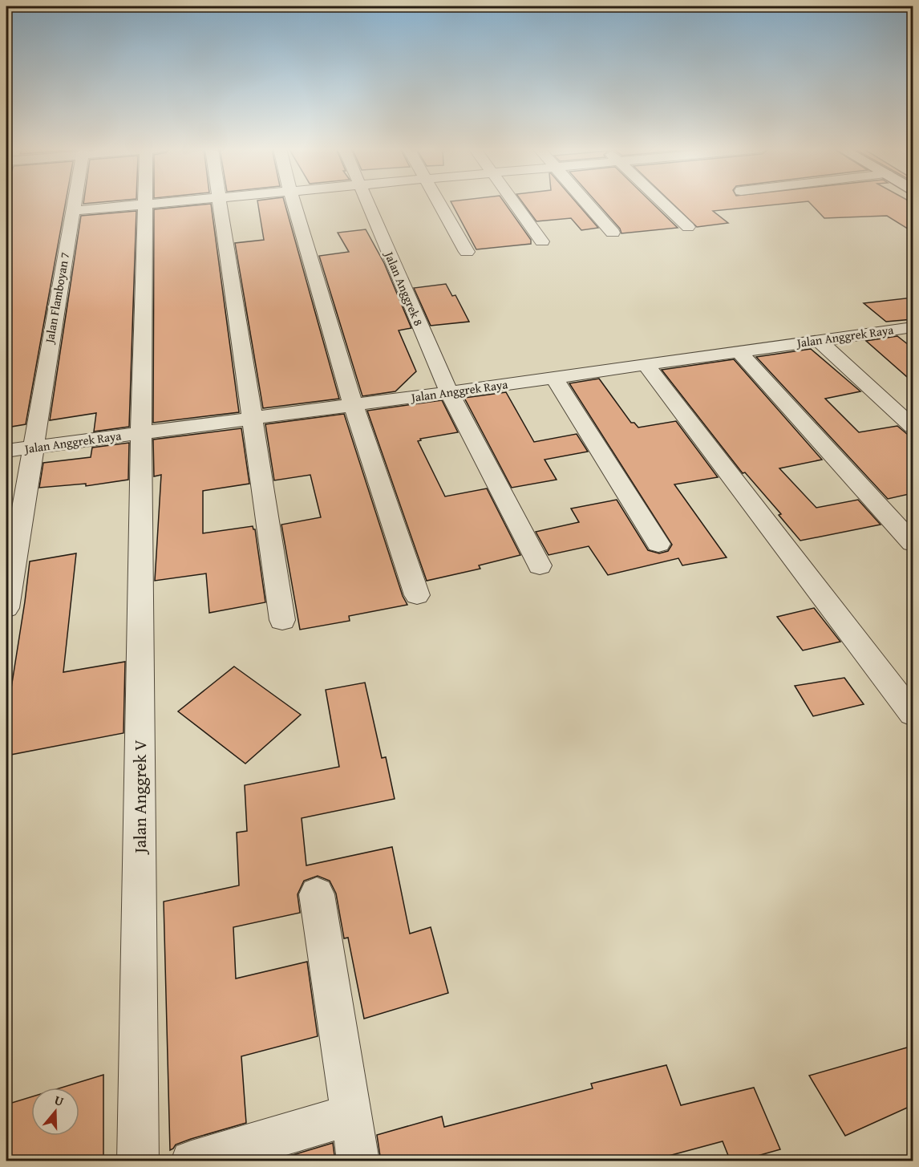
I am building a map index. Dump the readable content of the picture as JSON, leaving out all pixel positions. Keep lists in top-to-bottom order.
{
  "streets": {
    "street": [
      "Jalan Anggrek 8",
      "Jalan Flamboyan 7",
      "Jalan Anggrek Raya",
      "Jalan Anggrek V"
    ]
  },
  "crossings": [
    ["Jalan Anggrek 8", "Jalan Anggrek Raya"],
    ["Jalan Flamboyan 7", "Jalan Anggrek Raya"],
    ["Jalan Anggrek Raya", "Jalan Anggrek V"]
  ],
  "north": "top"
}
